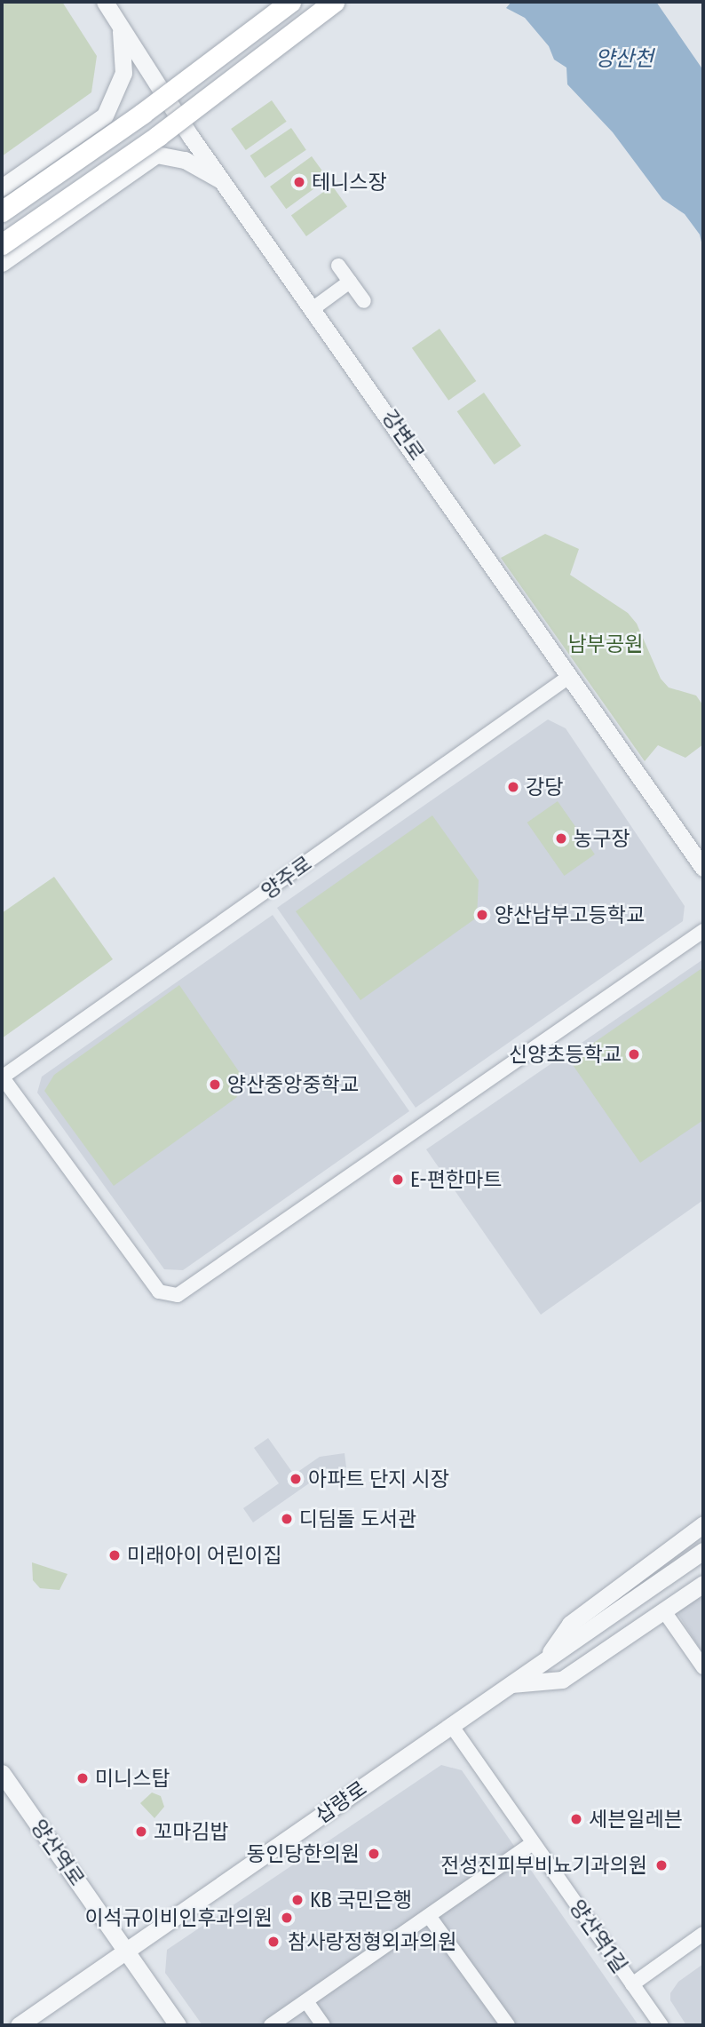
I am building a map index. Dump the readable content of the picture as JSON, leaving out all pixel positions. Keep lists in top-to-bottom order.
{
  "streets": {
    "street": [
      "강변로",
      "양주로",
      "삽량로",
      "양산역로",
      "양산역1길"
    ]
  },
  "crossings": [
    ["강변로", "양주로"],
    ["삽량로", "양산역로"],
    ["삽량로", "양산역1길"]
  ],
  "water": ["양산천"],
  "parks": ["남부공원"],
  "places": [
    "테니스장",
    "강당",
    "농구장",
    "양산남부고등학교",
    "신양초등학교",
    "양산중앙중학교",
    "E-편한마트",
    "아파트 단지 시장",
    "디딤돌 도서관",
    "미래아이 어린이집",
    "미니스탑",
    "세븐일레븐",
    "꼬마김밥",
    "동인당한의원",
    "전성진피부비뇨기과의원",
    "KB 국민은행",
    "이석규이비인후과의원",
    "참사랑정형외과의원"
  ]
}
